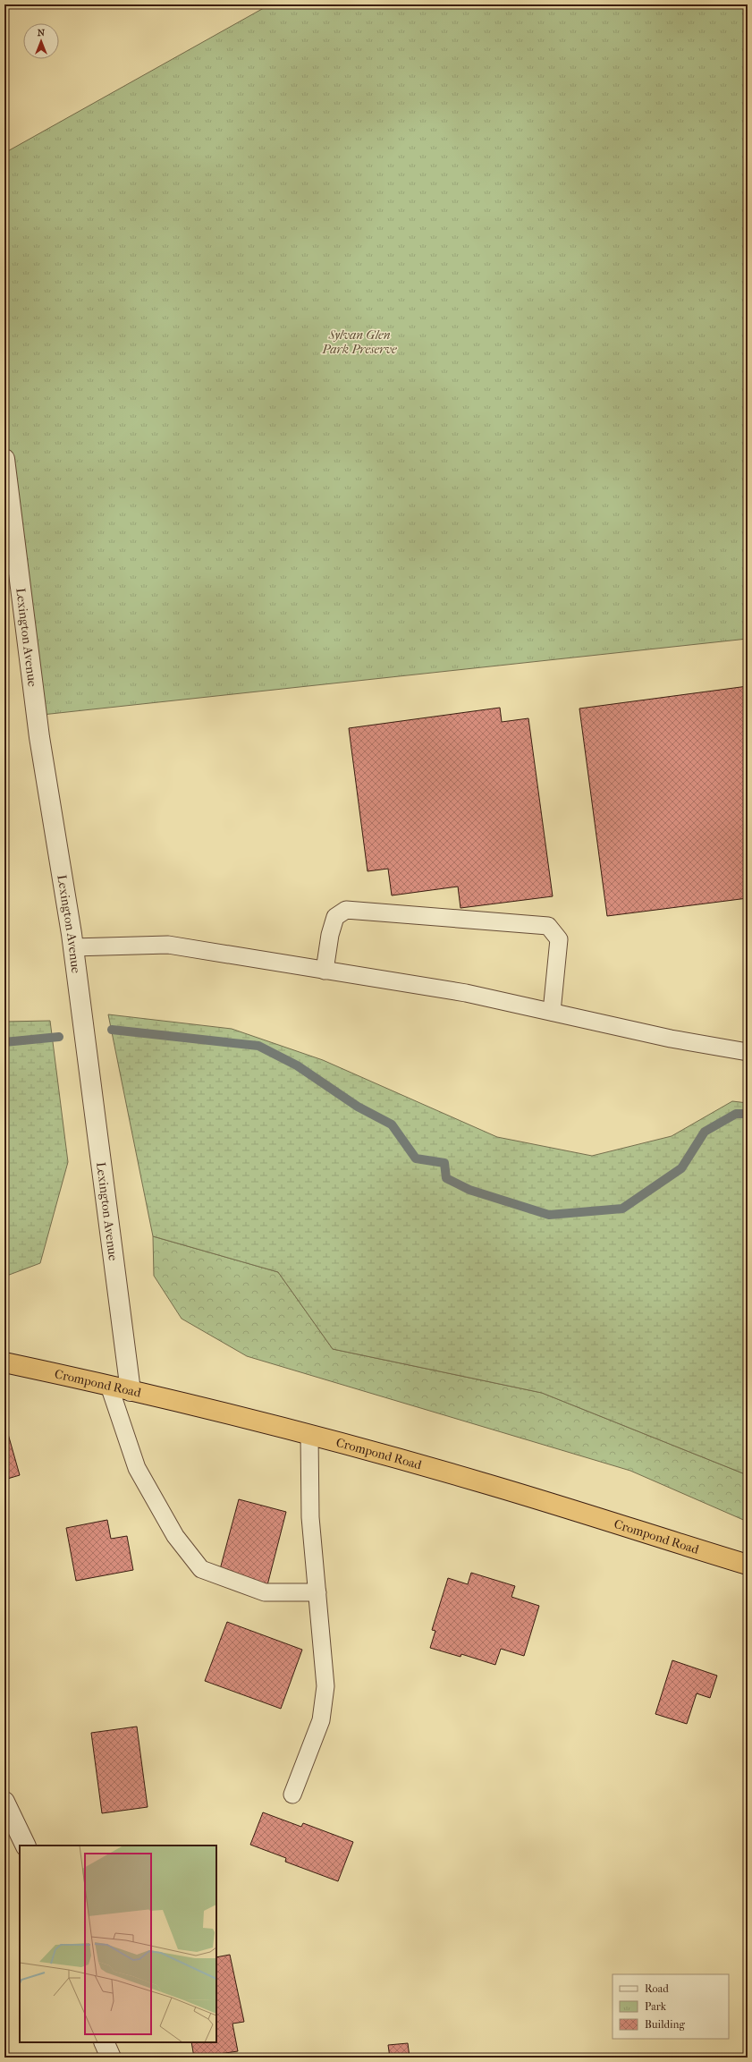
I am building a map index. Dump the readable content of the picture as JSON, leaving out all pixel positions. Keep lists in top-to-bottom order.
{
  "streets": {
    "highway": ["Crompond Road"],
    "street": ["Lexington Avenue"]
  },
  "crossings": [
    ["Lexington Avenue", "Crompond Road"]
  ],
  "parks": ["Sylvan Glen Park Preserve"],
  "legend": ["Road", "Park", "Building"],
  "north": "top"
}
